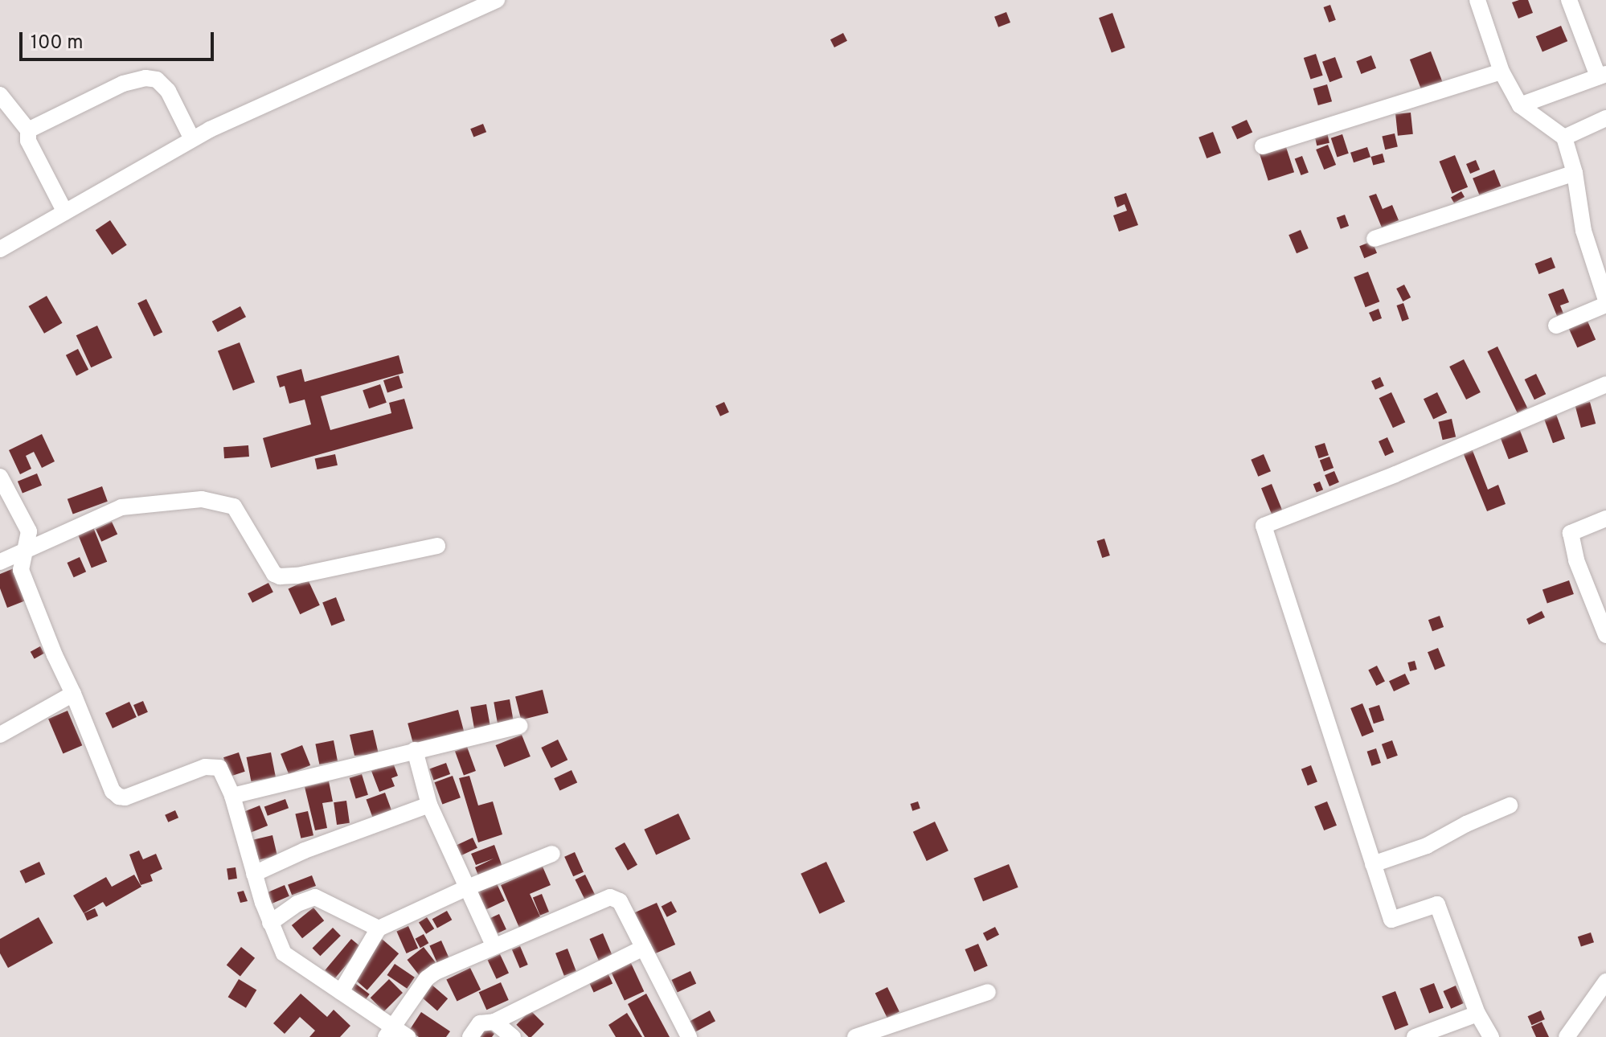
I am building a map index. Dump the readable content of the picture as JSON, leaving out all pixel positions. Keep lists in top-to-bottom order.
{
  "scale_bar": "100 m"
}
